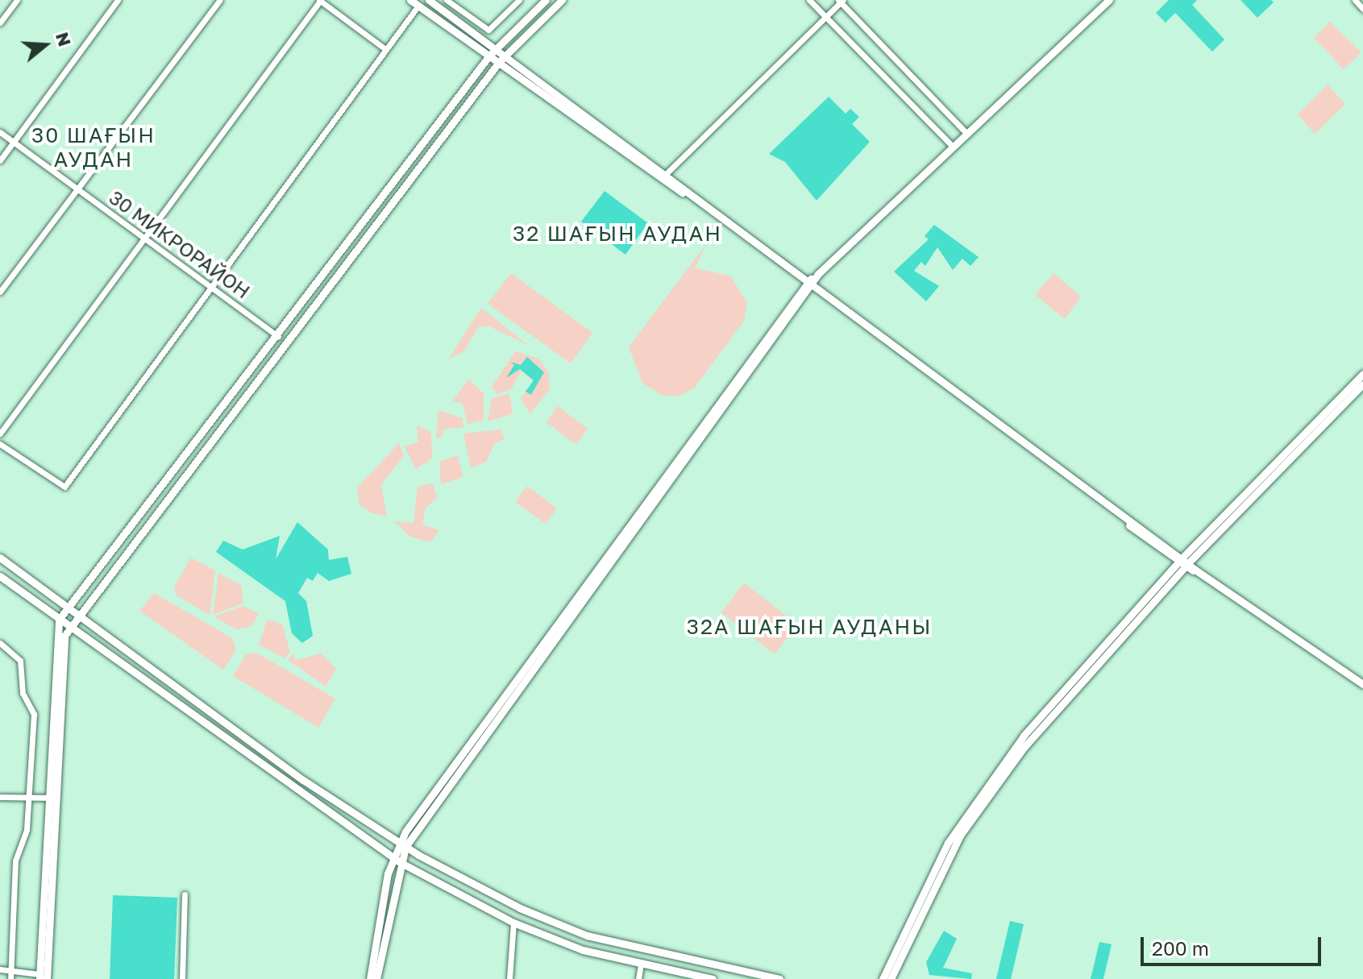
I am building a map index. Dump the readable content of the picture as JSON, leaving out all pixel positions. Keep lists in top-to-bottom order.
{
  "streets": {
    "street": ["30 МИКРОРАЙОН"]
  },
  "districts": ["30 ШАҒЫН АУДАН", "32 ШАҒЫН АУДАН", "32А ШАҒЫН АУДАНЫ"],
  "scale_bar": "200 m",
  "north": "right"
}
